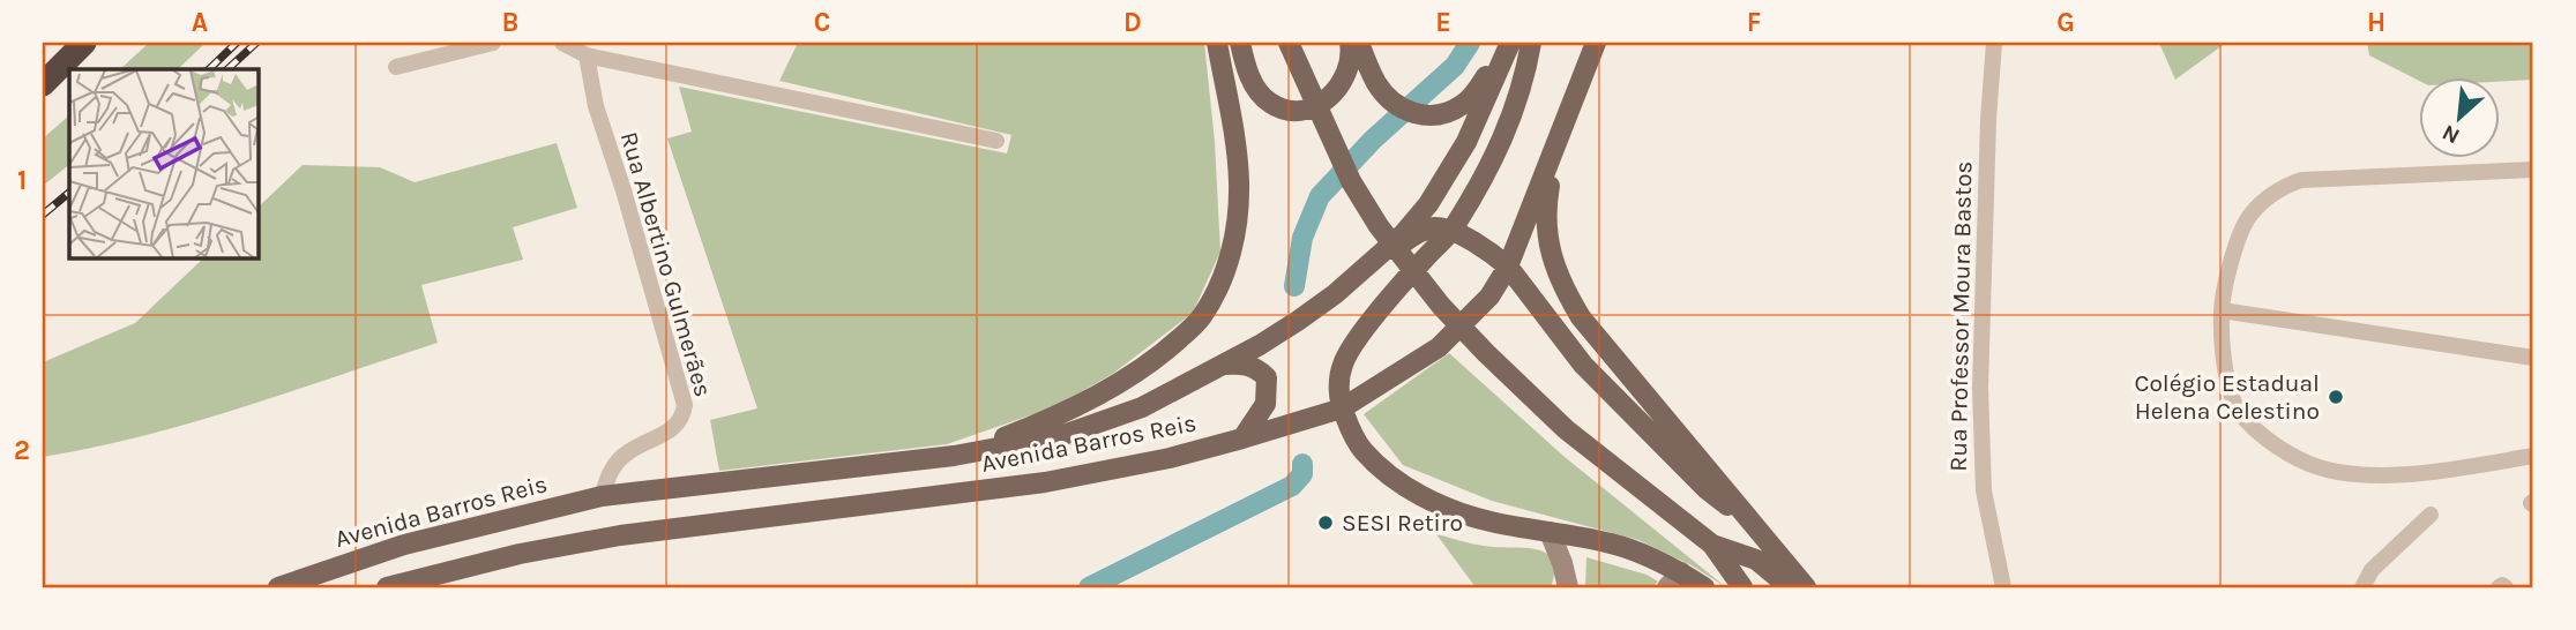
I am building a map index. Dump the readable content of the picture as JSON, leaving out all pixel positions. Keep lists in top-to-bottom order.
{
  "streets": {
    "main road": ["Avenida Barros Reis"],
    "street": ["Rua Albertino Gulmerães", "Rua Professor Moura Bastos"]
  },
  "crossings": [
    ["Rua Albertino Gulmerães", "Avenida Barros Reis"]
  ],
  "places": ["Colégio Estadual Helena Celestino", "SESI Retiro"],
  "north": "bottom left",
  "grid": {
    "columns": [
      "A",
      "B",
      "C",
      "D",
      "E",
      "F",
      "G",
      "H"
    ],
    "rows": ["1", "2"]
  }
}
